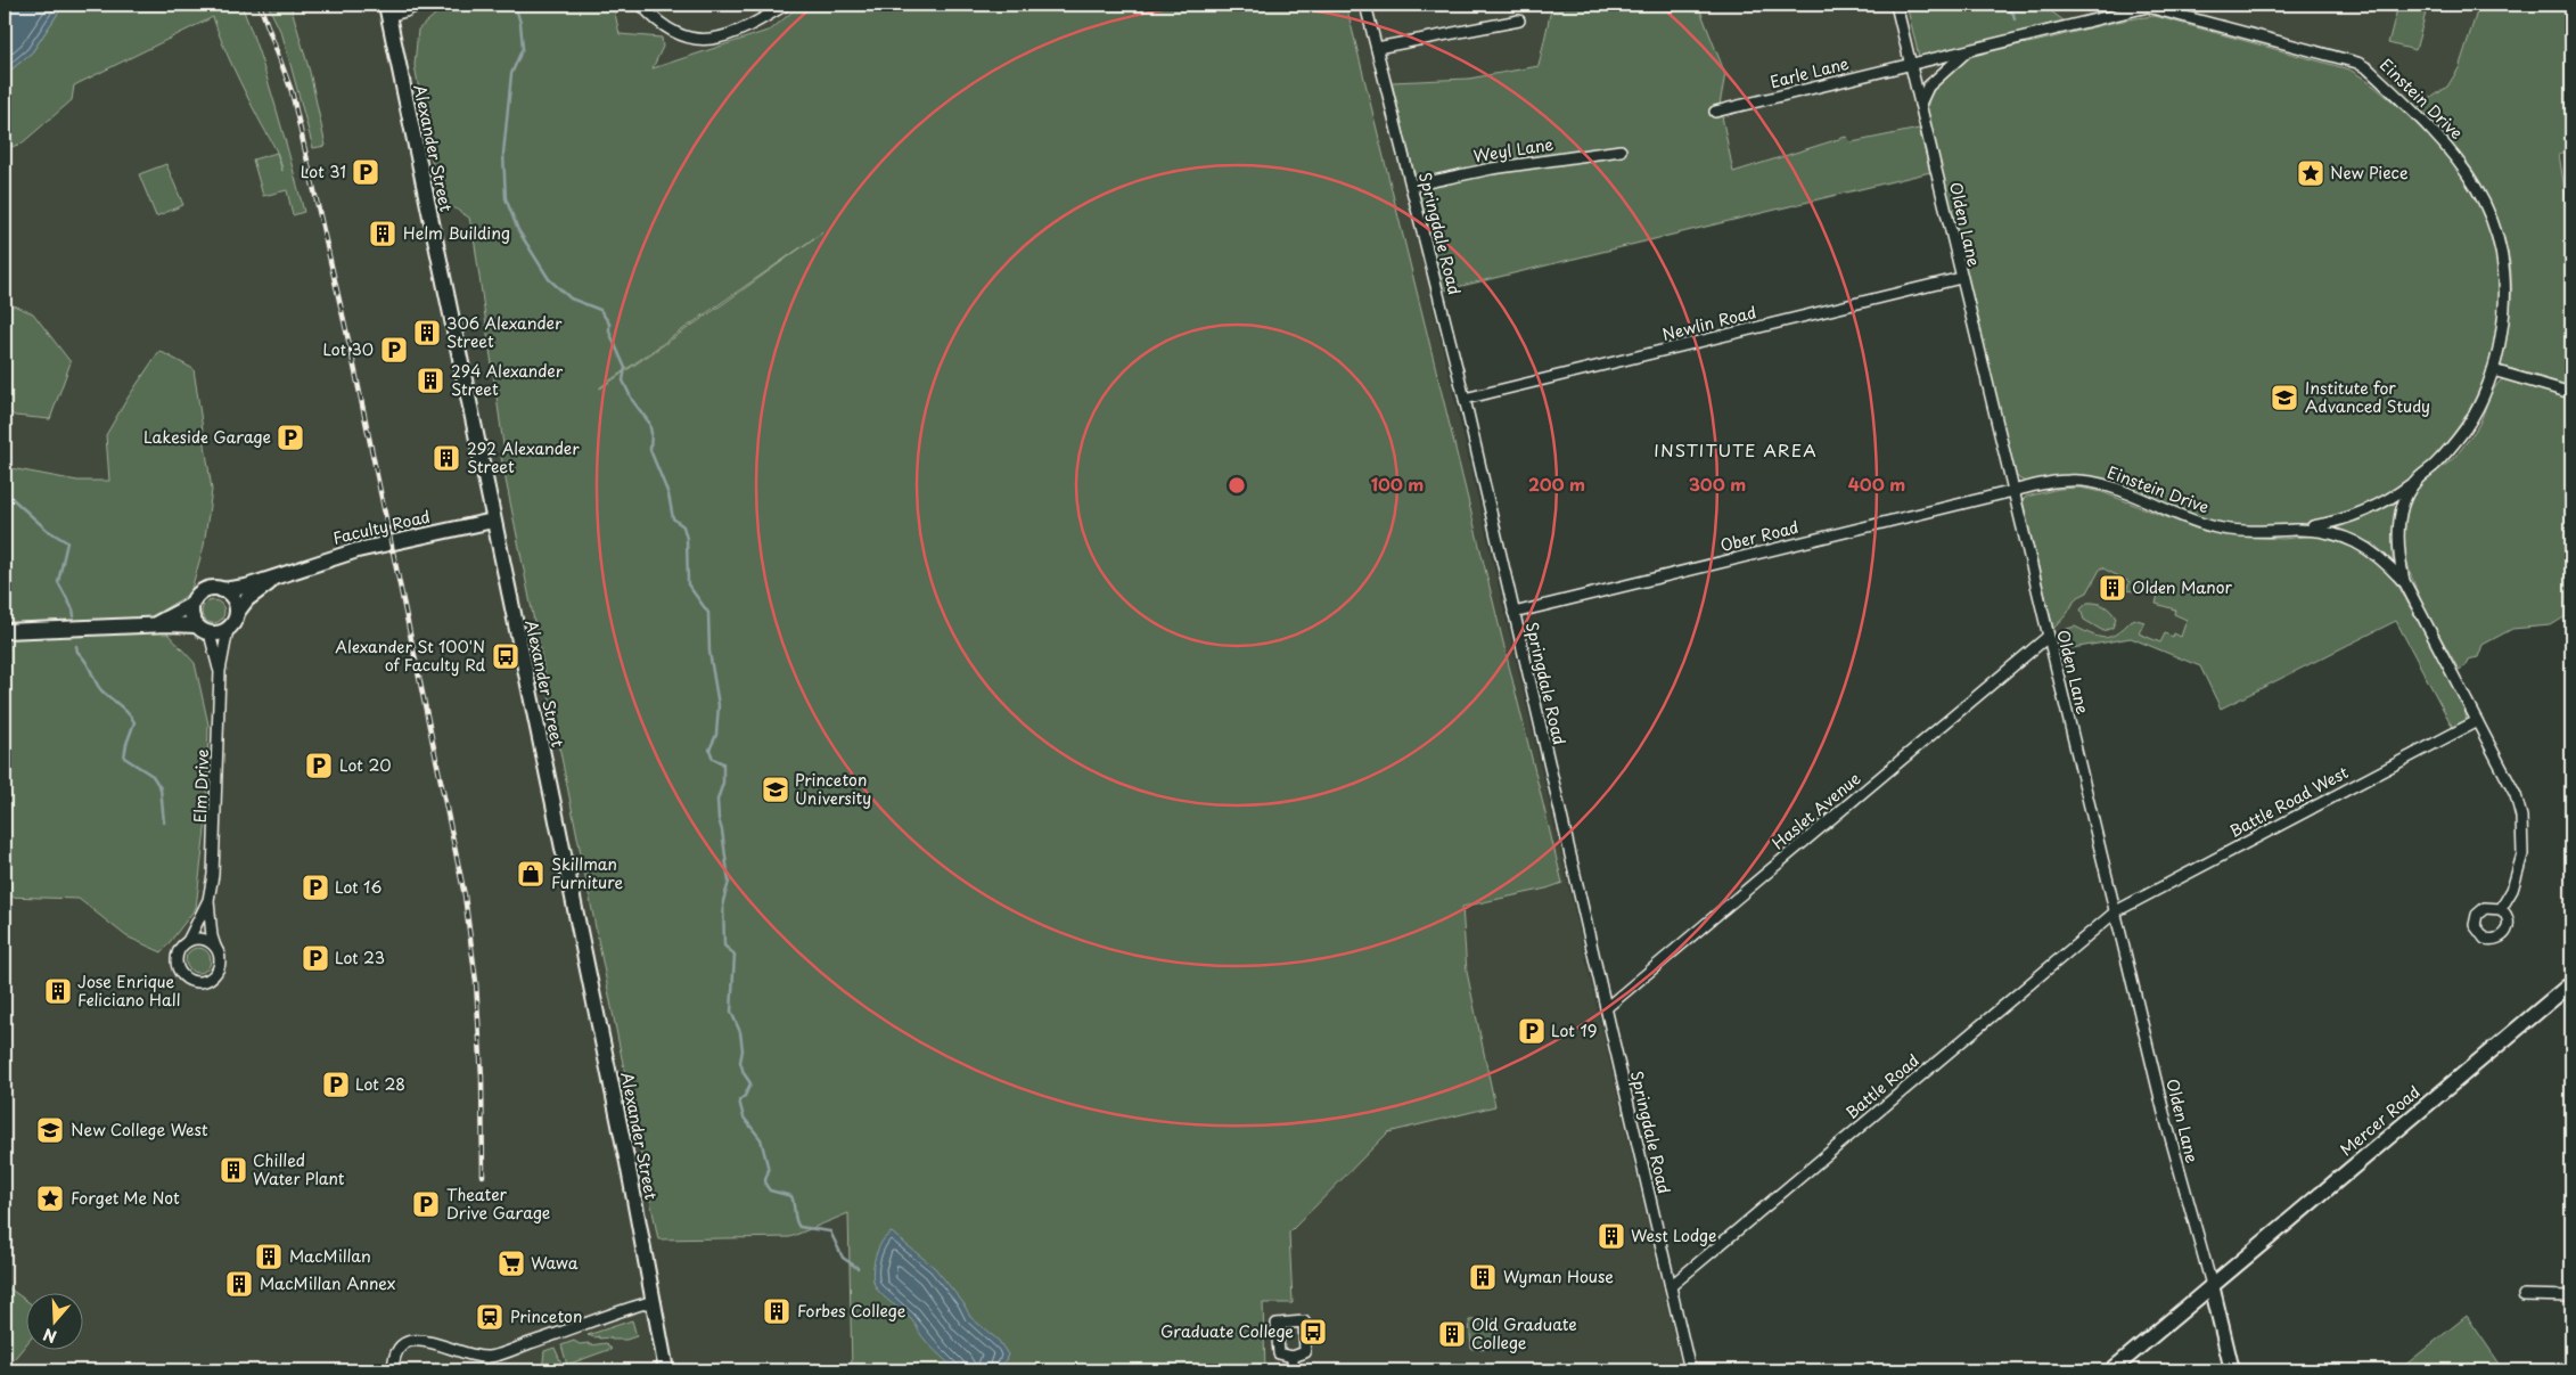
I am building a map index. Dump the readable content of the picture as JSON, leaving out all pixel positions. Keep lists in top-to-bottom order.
{
  "streets": {
    "main road": ["Alexander Street", "Faculty Road", "Mercer Road"],
    "street": [
      "Earle Lane",
      "Einstein Drive",
      "Weyl Lane",
      "Olden Lane",
      "Springdale Road",
      "Newlin Road",
      "Ober Road",
      "Elm Drive",
      "Battle Road West",
      "Haslet Avenue",
      "Battle Road"
    ]
  },
  "crossings": [
    ["Earle Lane", "Einstein Drive"],
    ["Earle Lane", "Olden Lane"],
    ["Einstein Drive", "Olden Lane"],
    ["Einstein Drive", "Ober Road"],
    ["Einstein Drive", "Battle Road West"],
    ["Alexander Street", "Faculty Road"],
    ["Weyl Lane", "Springdale Road"],
    ["Olden Lane", "Newlin Road"],
    ["Olden Lane", "Ober Road"],
    ["Olden Lane", "Battle Road West"],
    ["Olden Lane", "Haslet Avenue"],
    ["Olden Lane", "Battle Road"],
    ["Olden Lane", "Mercer Road"],
    ["Springdale Road", "Newlin Road"],
    ["Springdale Road", "Ober Road"],
    ["Springdale Road", "Haslet Avenue"],
    ["Springdale Road", "Battle Road"],
    ["Faculty Road", "Elm Drive"],
    ["Battle Road West", "Battle Road"]
  ],
  "districts": ["INSTITUTE AREA"],
  "places": {
    "parking": [
      "Lot 31",
      "Lot 30",
      "Lakeside Garage",
      "Lot 20",
      "Lot 16",
      "Lot 23",
      "Lot 19",
      "Lot 28",
      "Theater Drive Garage"
    ],
    "place": ["New Piece", "Forget Me Not"],
    "building": [
      "Helm Building",
      "306 Alexander Street",
      "294 Alexander Street",
      "292 Alexander Street",
      "Olden Manor",
      "Jose Enrique Feliciano Hall",
      "Chilled Water Plant",
      "West Lodge",
      "MacMillan",
      "Wyman House",
      "MacMillan Annex",
      "Forbes College",
      "Old Graduate College"
    ],
    "school or university": ["Institute for Advanced Study", "Princeton University", "New College West"],
    "bus stop": ["Alexander St 100'N of Faculty Rd", "Graduate College"],
    "shop": ["Skillman Furniture"],
    "supermarket": ["Wawa"],
    "station": ["Princeton"]
  },
  "north": "bottom",
  "rings": [
    "100 m",
    "200 m",
    "300 m",
    "400 m"
  ]
}
